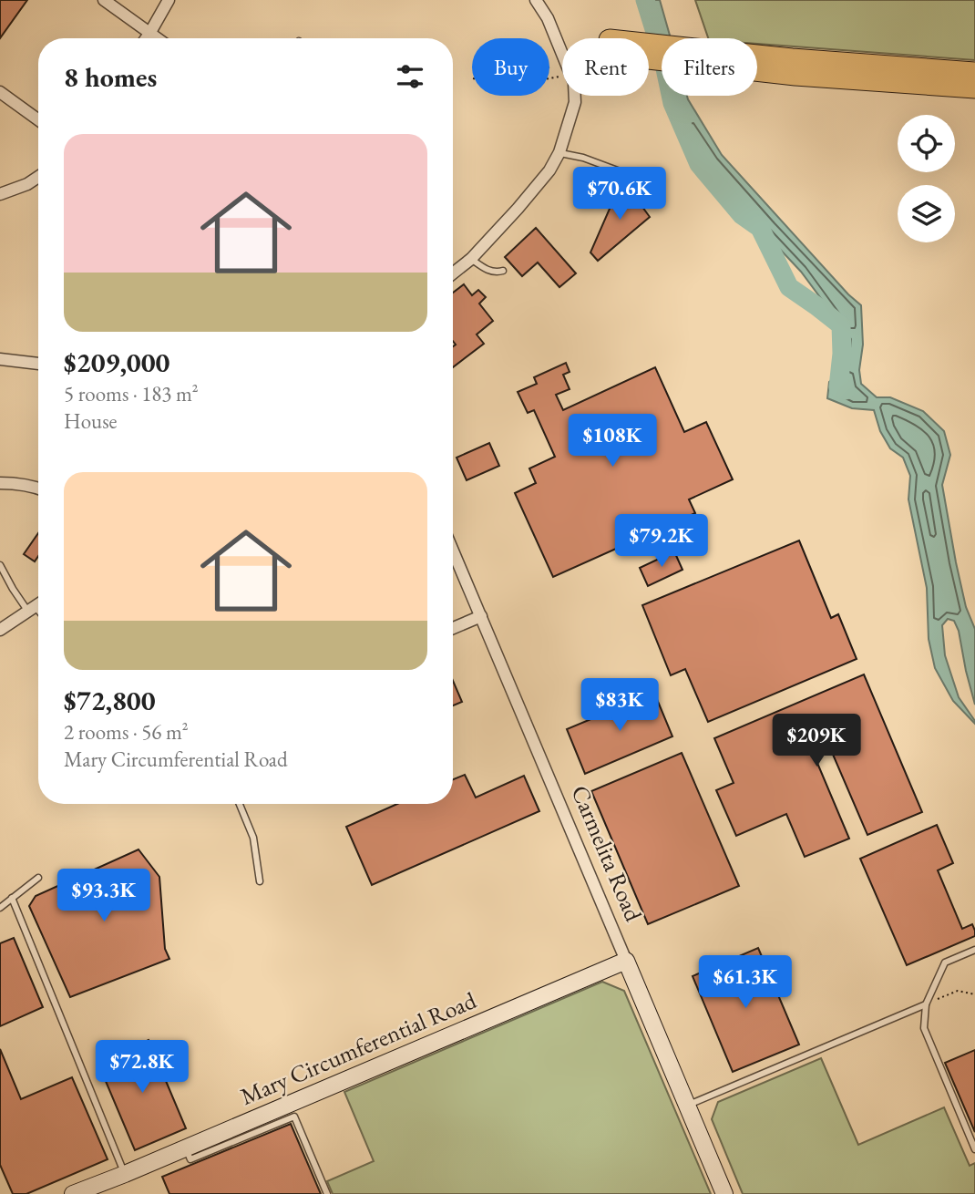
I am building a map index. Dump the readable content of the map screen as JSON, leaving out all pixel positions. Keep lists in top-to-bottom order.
{
  "streets": {
    "street": ["Carmelita Road", "Mary Circumferential Road"]
  },
  "crossings": [
    ["Carmelita Road", "Mary Circumferential Road"]
  ],
  "page": {
    "chip": ["Buy", "Rent", "Filters"],
    "heading": "8 homes",
    "list": [
      {
        "name": "$209,000",
        "note": "5 rooms · 183 m² · House"
      },
      {
        "name": "$72,800",
        "note": "2 rooms · 56 m² · Mary Circumferential Road"
      }
    ],
    "price": [
      "$70.6K",
      "$108K",
      "$79.2K",
      "$83K",
      "$209K",
      "$93.3K",
      "$61.3K",
      "$72.8K"
    ]
  }
}
